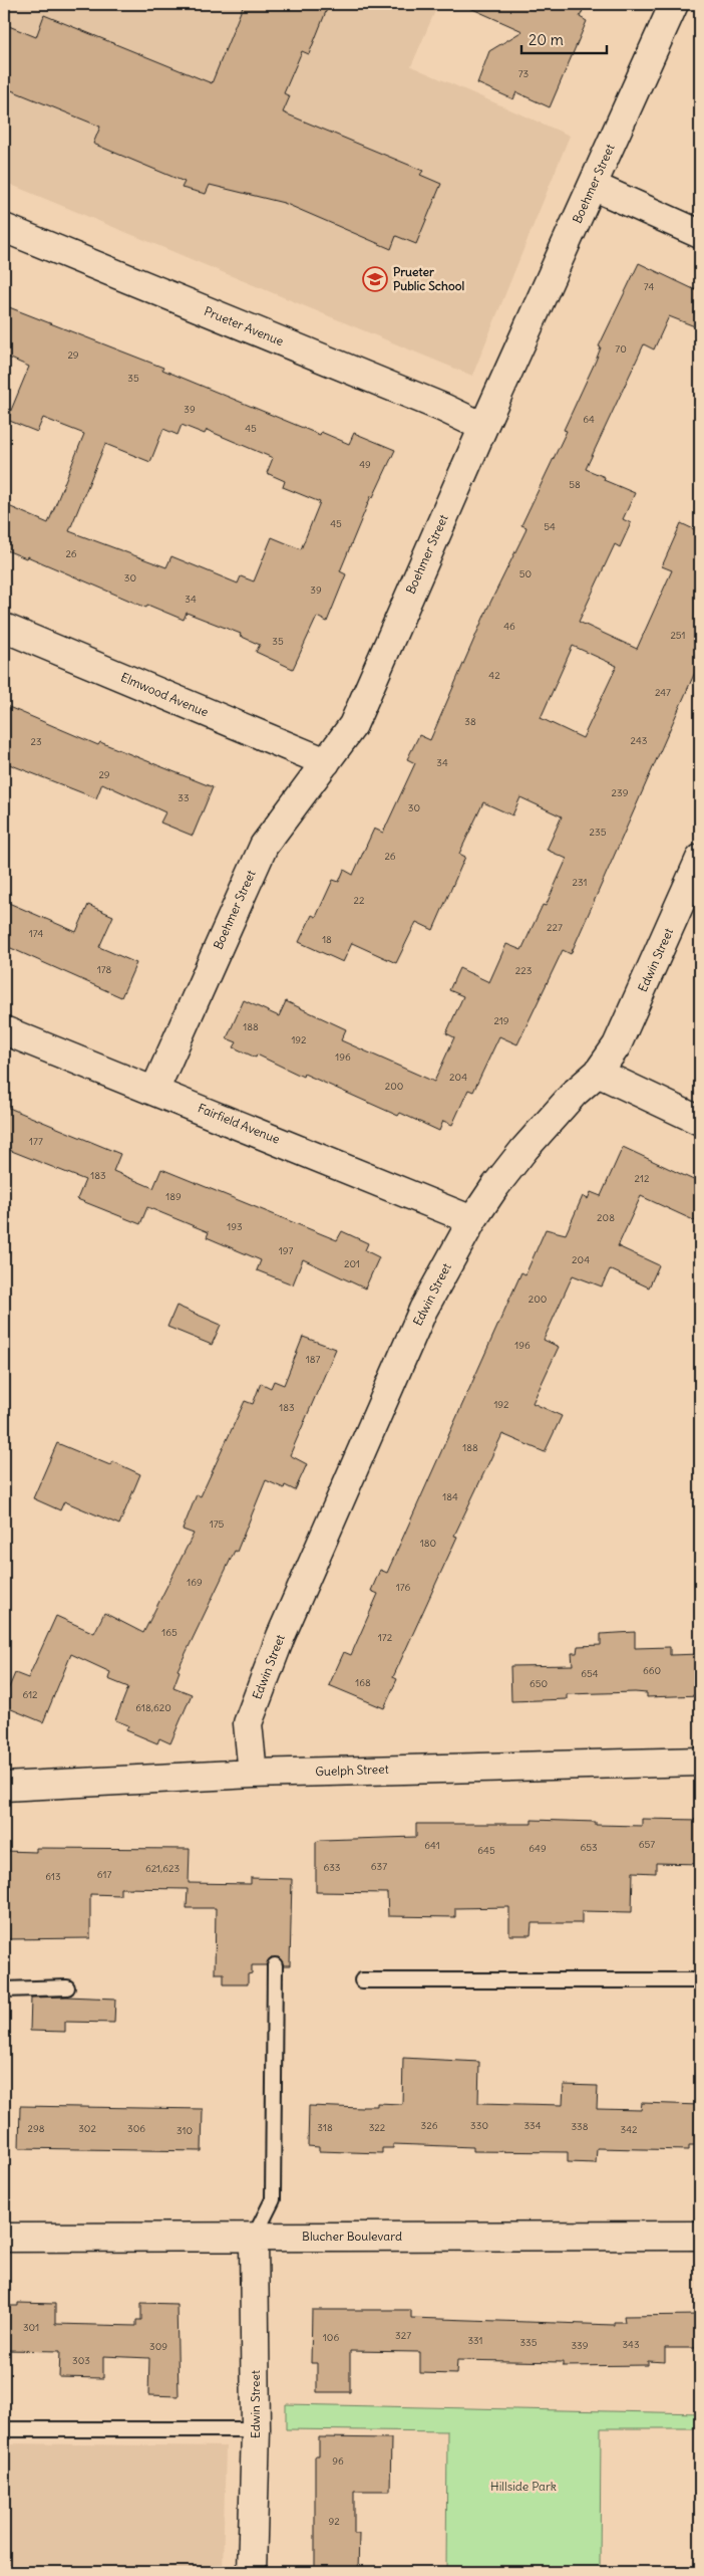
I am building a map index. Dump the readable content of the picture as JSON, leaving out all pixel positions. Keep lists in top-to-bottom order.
{
  "streets": {
    "street": [
      "Boehmer Street",
      "Prueter Avenue",
      "Elmwood Avenue",
      "Edwin Street",
      "Fairfield Avenue",
      "Guelph Street",
      "Blucher Boulevard"
    ]
  },
  "crossings": [
    ["Boehmer Street", "Prueter Avenue"],
    ["Boehmer Street", "Elmwood Avenue"],
    ["Boehmer Street", "Fairfield Avenue"],
    ["Edwin Street", "Fairfield Avenue"],
    ["Edwin Street", "Guelph Street"],
    ["Edwin Street", "Blucher Boulevard"]
  ],
  "parks": ["Hillside Park"],
  "places": {
    "school or university": ["Prueter Public School"]
  },
  "house_numbers": [
    "73",
    "74",
    "70",
    "29",
    "35",
    "39",
    "64",
    "45",
    "49",
    "58",
    "45",
    "54",
    "26",
    "50",
    "30",
    "39",
    "34",
    "46",
    "251",
    "35",
    "42",
    "247",
    "38",
    "243",
    "23",
    "34",
    "29",
    "239",
    "33",
    "30",
    "235",
    "26",
    "231",
    "22",
    "227",
    "174",
    "18",
    "178",
    "223",
    "219",
    "188",
    "192",
    "196",
    "204",
    "200",
    "177",
    "183",
    "212",
    "189",
    "208",
    "193",
    "197",
    "204",
    "201",
    "200",
    "196",
    "187",
    "192",
    "183",
    "188",
    "184",
    "175",
    "180",
    "169",
    "176",
    "165",
    "172",
    "660",
    "654",
    "168",
    "650",
    "612",
    "618,620",
    "657",
    "641",
    "653",
    "649",
    "645",
    "637",
    "633",
    "621,623",
    "617",
    "613",
    "326",
    "330",
    "334",
    "338",
    "318",
    "322",
    "298",
    "302",
    "306",
    "342",
    "310",
    "301",
    "327",
    "106",
    "331",
    "335",
    "343",
    "339",
    "309",
    "303",
    "96",
    "92"
  ],
  "scale_bar": "20 m"
}
